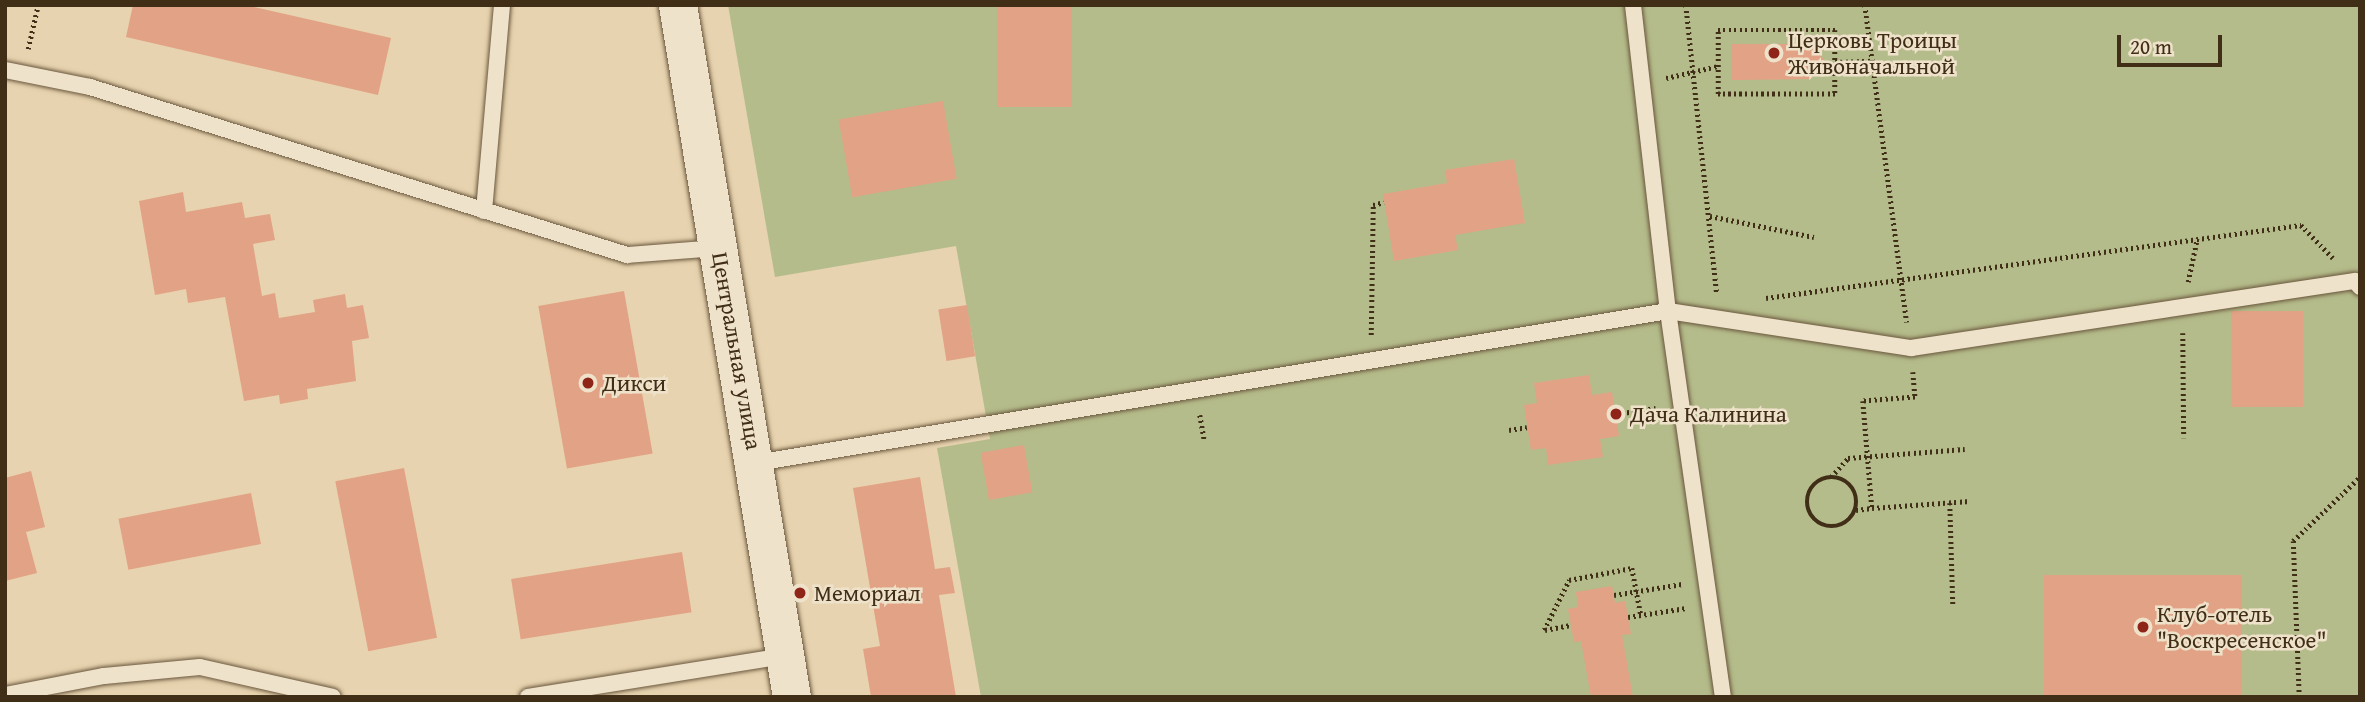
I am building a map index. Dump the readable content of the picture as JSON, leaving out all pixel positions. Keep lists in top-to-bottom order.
{
  "streets": {
    "main road": ["Центральная улица"]
  },
  "places": [
    "Церковь Троицы Живоначальной",
    "Дикси",
    "Дача Калинина",
    "Мемориал",
    "Клуб-отель \"Воскресенское\""
  ],
  "scale_bar": "20 m"
}
